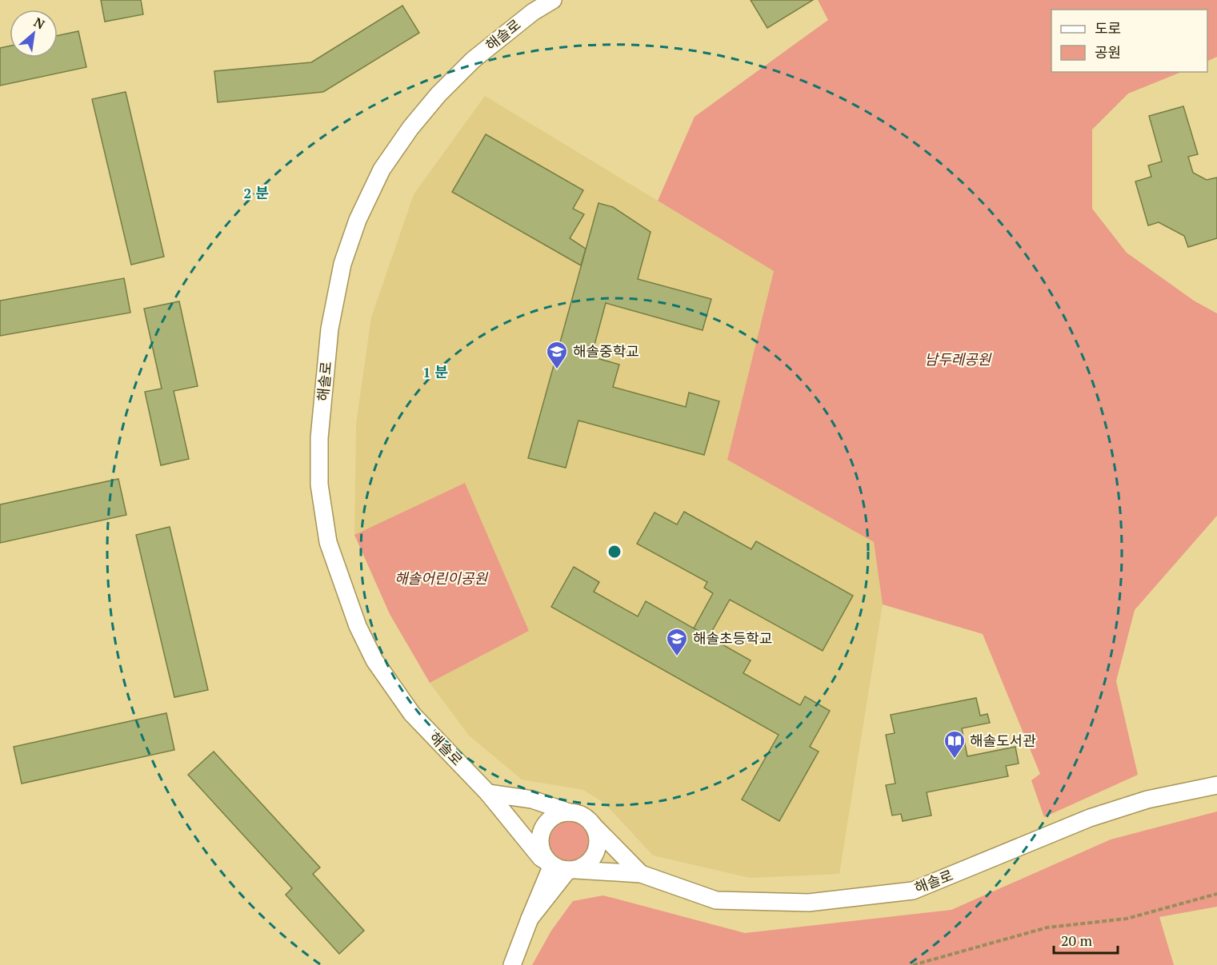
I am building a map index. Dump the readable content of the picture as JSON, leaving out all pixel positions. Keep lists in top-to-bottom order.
{
  "streets": {
    "street": ["해솔로"]
  },
  "parks": ["남두레공원", "해솔어린이공원"],
  "places": {
    "school or university": ["해솔중학교", "해솔초등학교"],
    "library": ["해솔도서관"]
  },
  "legend": ["도로", "공원"],
  "scale_bar": "20 m",
  "north": "top right",
  "rings": ["2 분", "1 분"]
}
